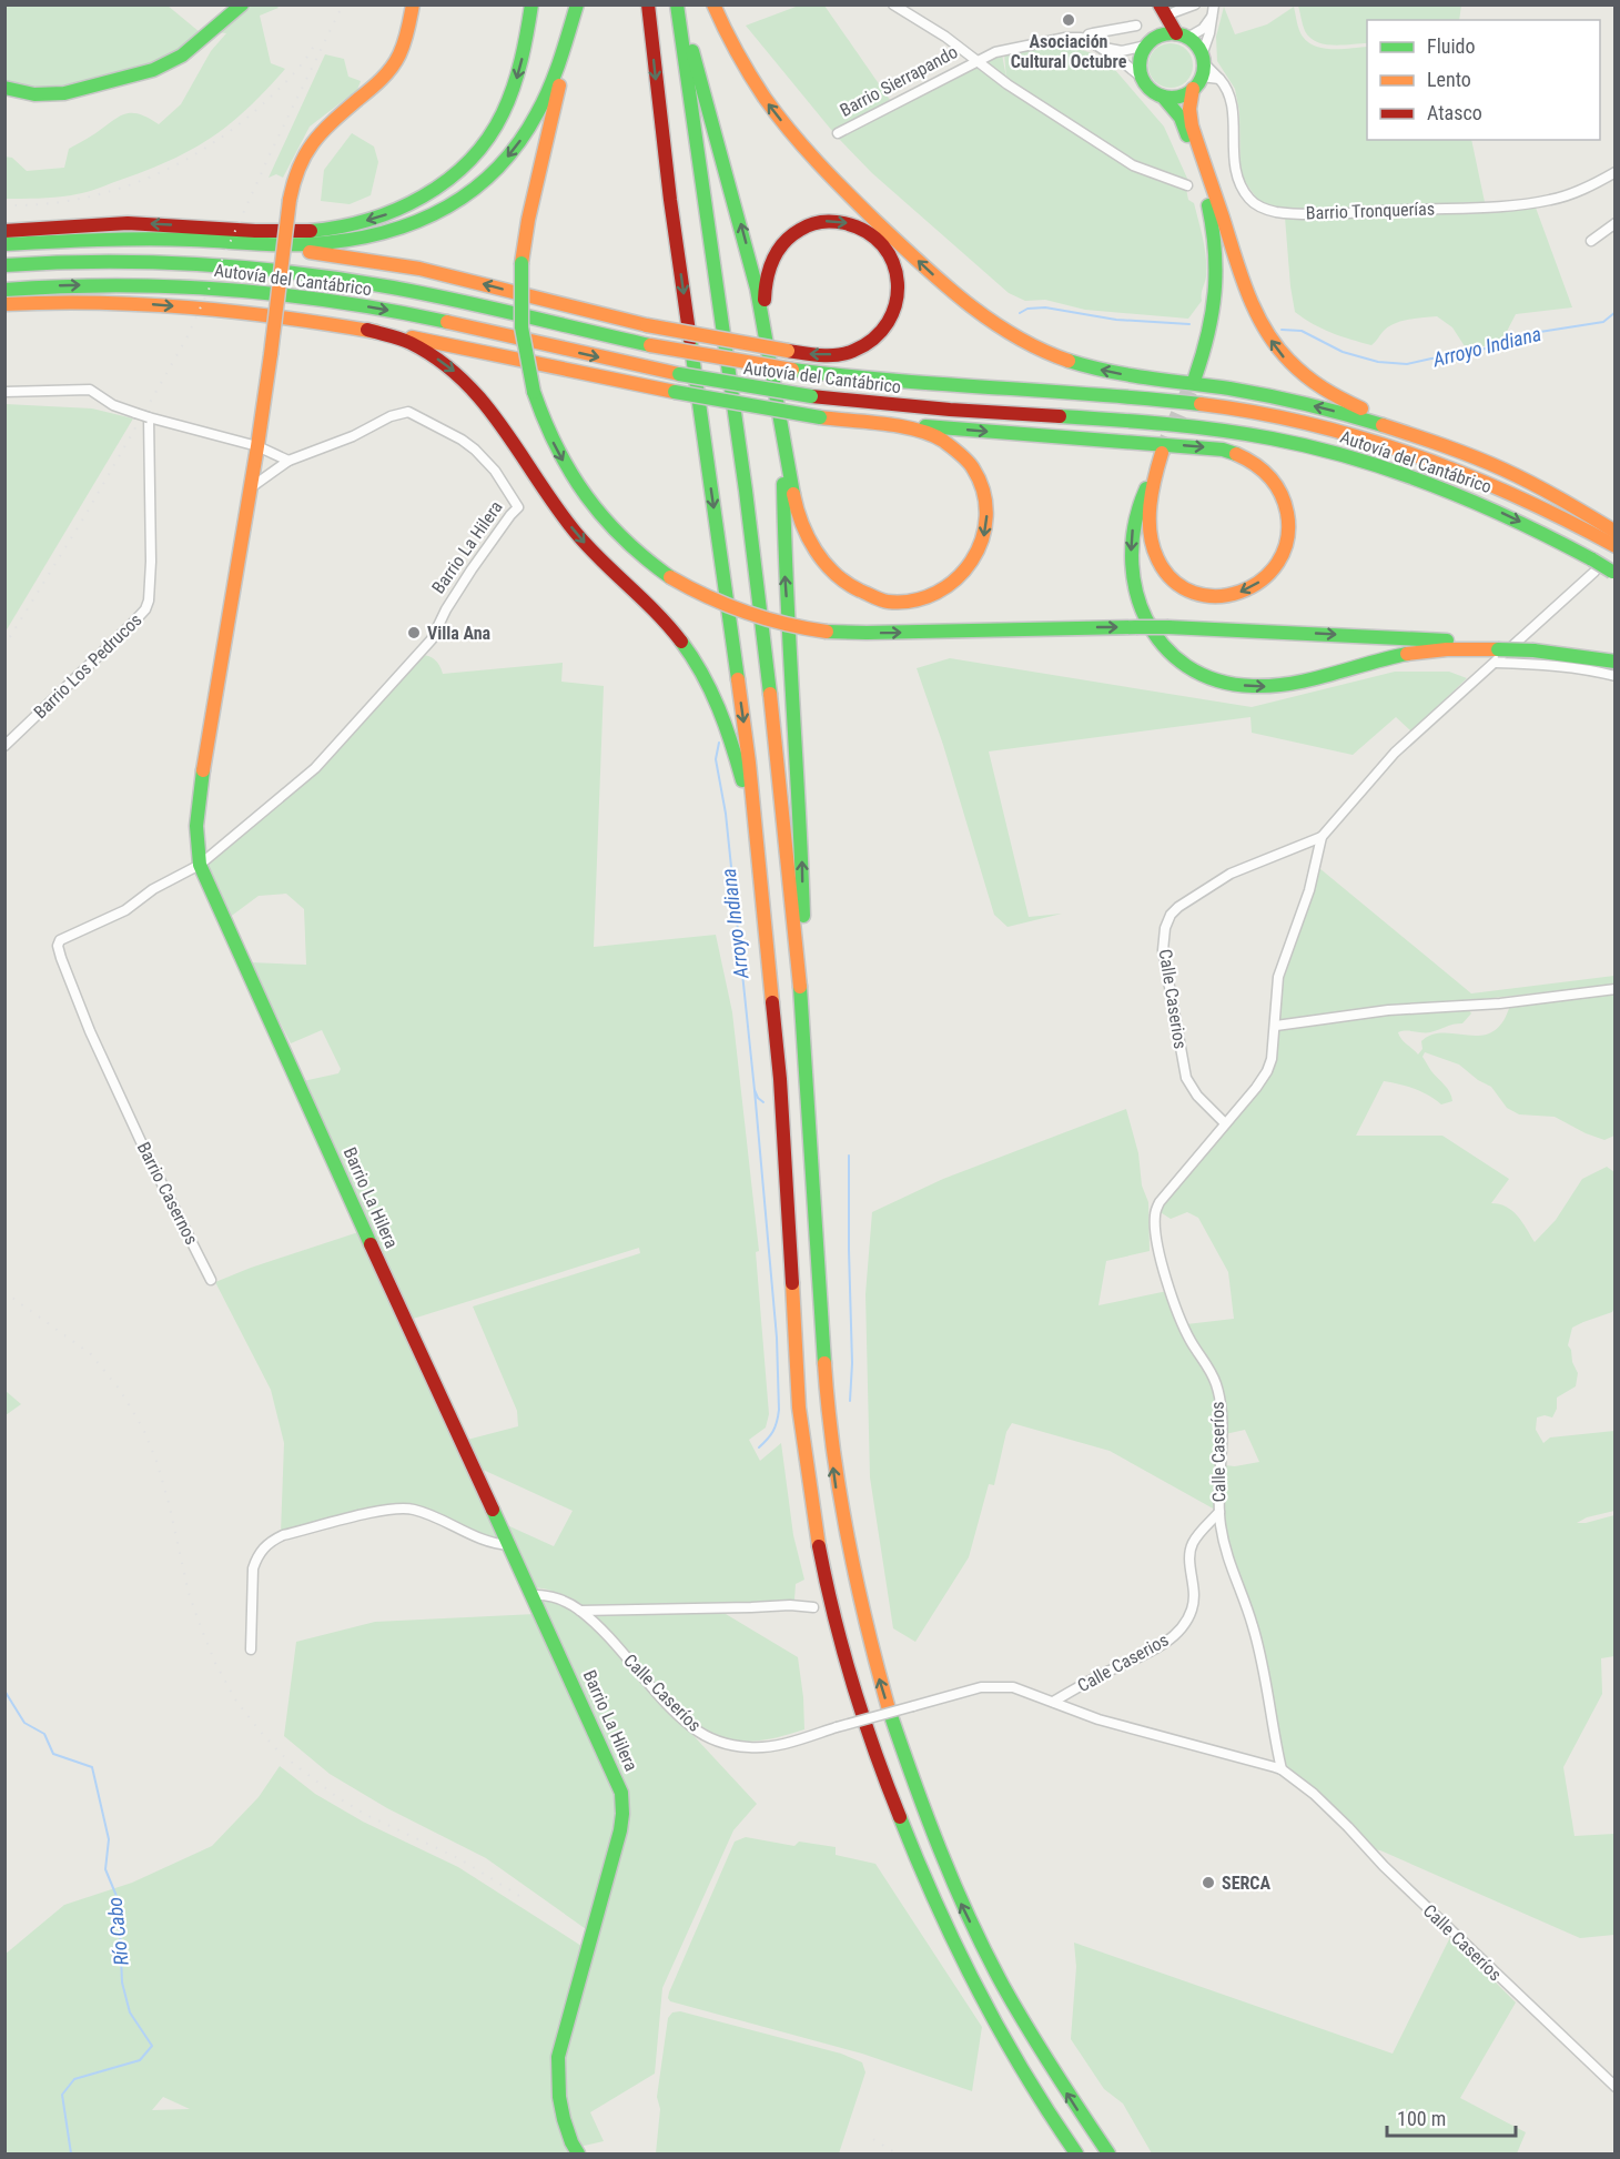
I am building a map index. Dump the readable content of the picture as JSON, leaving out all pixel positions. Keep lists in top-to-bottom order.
{
  "streets": {
    "main road": ["Autovía del Cantábrico", "Barrio La Hilera"],
    "street": [
      "Barrio Sierrapando",
      "Barrio Tronquerías",
      "Barrio Los Pedrucos",
      "Calle Caserios",
      "Barrio Casernos",
      "Calle Caseríos"
    ]
  },
  "crossings": [
    ["Barrio La Hilera", "Barrio Casernos"],
    ["Barrio La Hilera", "Calle Caseríos"],
    ["Calle Caserios", "Calle Caseríos"]
  ],
  "water": ["Arroyo Indiana", "Río Cabo"],
  "places": ["Asociación Cultural Octubre", "Villa Ana", "SERCA"],
  "legend": ["Fluido", "Lento", "Atasco"],
  "scale_bar": "100 m"
}
